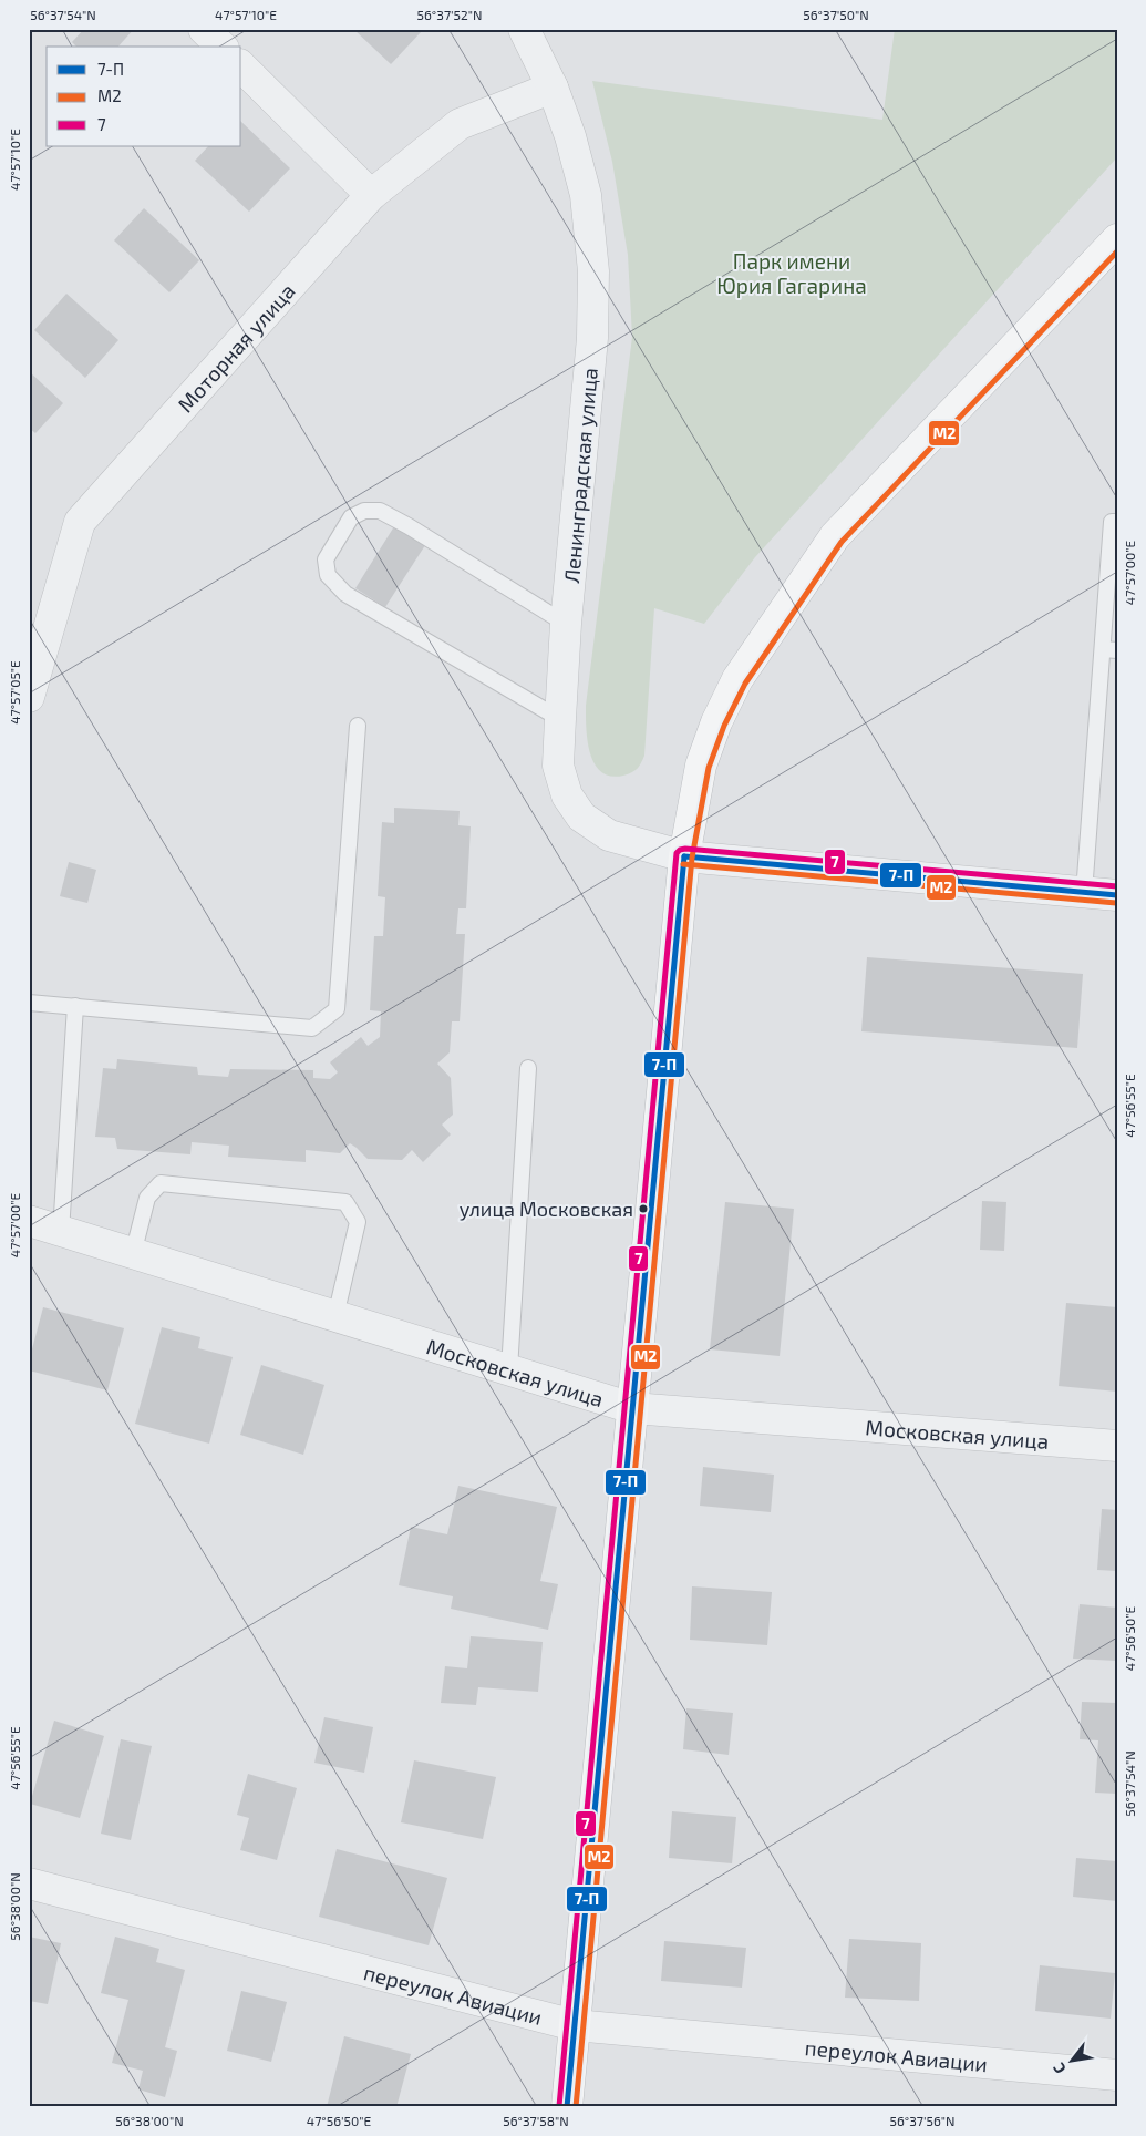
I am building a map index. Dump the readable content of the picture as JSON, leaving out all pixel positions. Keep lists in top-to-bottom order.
{
  "streets": {
    "street": [
      "Моторная улица",
      "Ленинградская улица",
      "Московская улица",
      "переулок Авиации"
    ]
  },
  "crossings": [
    ["Моторная улица", "Ленинградская улица"]
  ],
  "parks": ["Парк имени Юрия Гагарина"],
  "places": ["улица Московская"],
  "lines": ["transit line М2", "transit line 7", "transit line 7-П"],
  "legend": ["7-П", "М2", "7"],
  "north": "bottom left",
  "coordinates": [
    "56°37'54\"N",
    "47°57'10\"E",
    "56°37'52\"N",
    "56°37'50\"N",
    "47°57'00\"E",
    "47°57'05\"E",
    "47°56'55\"E",
    "47°56'50\"E",
    "56°38'00\"N",
    "56°37'58\"N",
    "56°37'56\"N"
  ]
}
